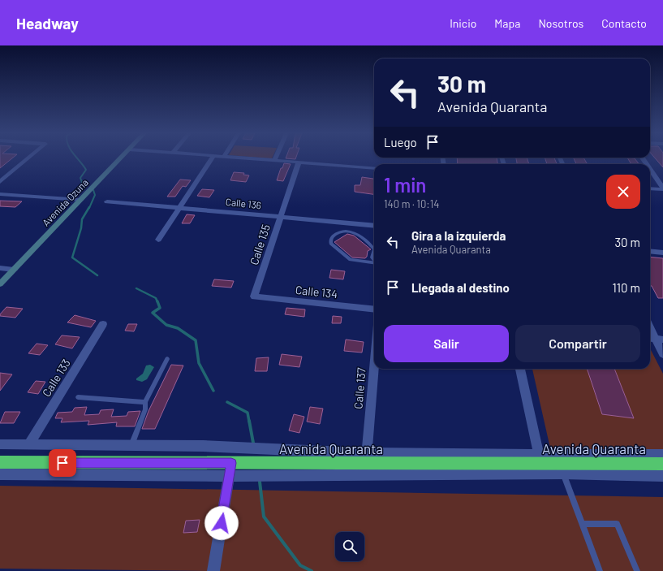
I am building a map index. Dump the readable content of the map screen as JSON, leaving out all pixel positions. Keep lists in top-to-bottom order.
{
  "streets": {
    "highway": ["Avenida Quaranta"],
    "main road": ["Avenida Ozuna"],
    "street": [
      "Calle 136",
      "Calle 135",
      "Calle 134",
      "Calle 133",
      "Calle 137"
    ]
  },
  "crossings": [
    ["Calle 136", "Calle 135"],
    ["Calle 135", "Calle 134"]
  ],
  "page": {
    "header": "Headway",
    "nav": [
      "Inicio",
      "Mapa",
      "Nosotros",
      "Contacto"
    ],
    "turn": ["30 m", "Avenida Quaranta"],
    "then": "Luego",
    "heading": ["1 min", "140 m · 10:14"],
    "list": [
      {
        "name": "Gira a la izquierda",
        "note": "Avenida Quaranta",
        "value": "30 m"
      },
      {
        "name": "Llegada al destino",
        "value": "110 m"
      }
    ],
    "buttons": ["Salir", "Compartir"]
  }
}
